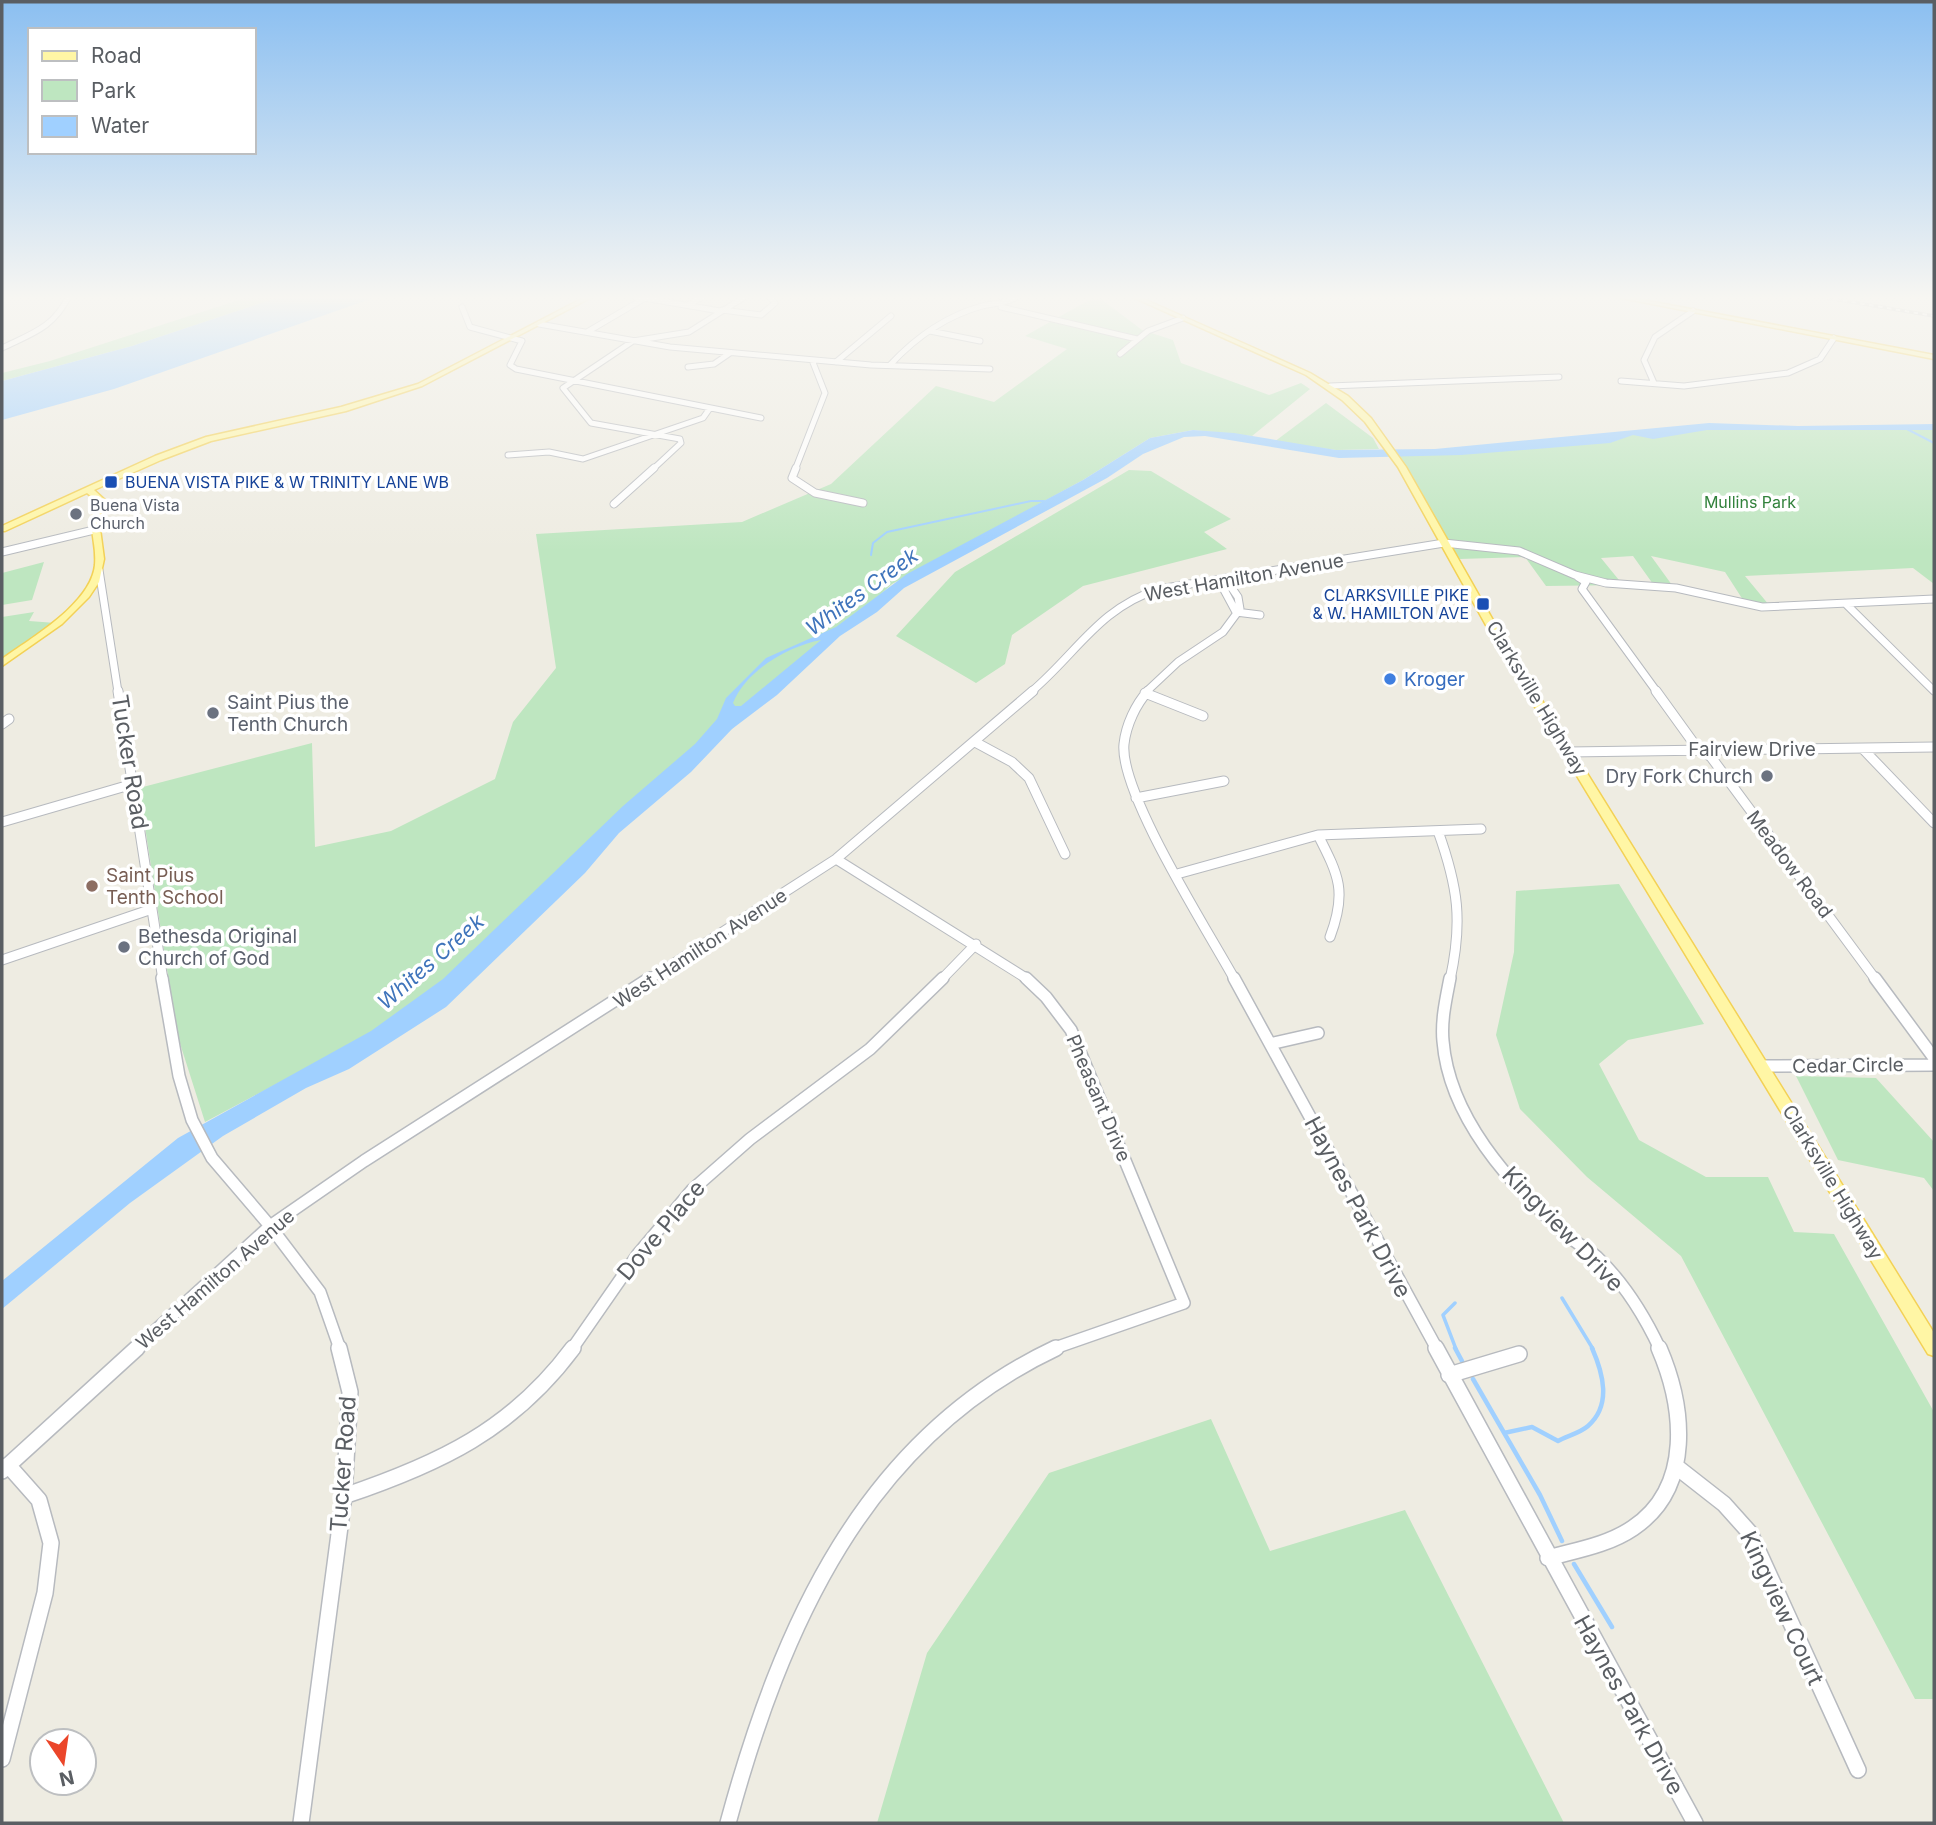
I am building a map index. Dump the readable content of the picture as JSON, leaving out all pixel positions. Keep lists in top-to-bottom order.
{
  "streets": {
    "main road": ["Clarksville Highway"],
    "street": [
      "West Hamilton Avenue",
      "Fairview Drive",
      "Tucker Road",
      "Meadow Road",
      "Cedar Circle",
      "Pheasant Drive",
      "Haynes Park Drive",
      "Kingview Drive",
      "Dove Place",
      "Kingview Court"
    ]
  },
  "crossings": [
    ["West Hamilton Avenue", "Clarksville Highway"],
    ["West Hamilton Avenue", "Tucker Road"],
    ["West Hamilton Avenue", "Meadow Road"],
    ["West Hamilton Avenue", "Pheasant Drive"],
    ["Clarksville Highway", "Fairview Drive"],
    ["Clarksville Highway", "Cedar Circle"],
    ["Fairview Drive", "Meadow Road"],
    ["Tucker Road", "Dove Place"],
    ["Pheasant Drive", "Dove Place"],
    ["Haynes Park Drive", "Kingview Drive"],
    ["Kingview Drive", "Kingview Court"]
  ],
  "water": ["Whites Creek"],
  "parks": ["Mullins Park"],
  "places": {
    "transit": ["BUENA VISTA PIKE & W TRINITY LANE WB", "CLARKSVILLE PIKE & W. HAMILTON AVE"],
    "other": [
      "Buena Vista Church",
      "Kroger",
      "Saint Pius the Tenth Church",
      "Dry Fork Church",
      "Saint Pius Tenth School",
      "Bethesda Original Church of God"
    ]
  },
  "legend": ["Road", "Park", "Water"],
  "north": "bottom"
}
